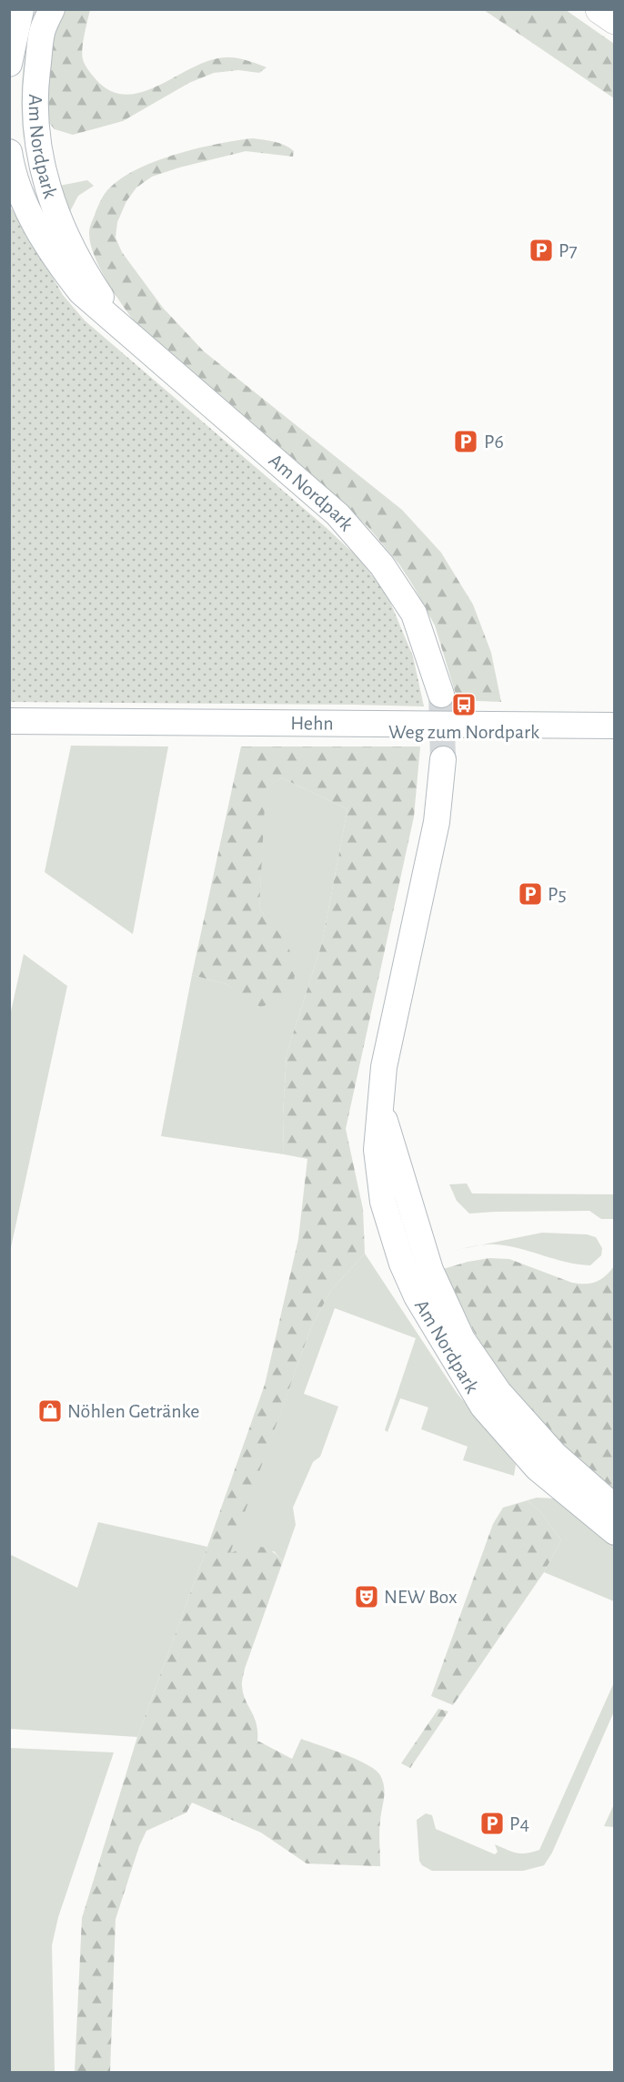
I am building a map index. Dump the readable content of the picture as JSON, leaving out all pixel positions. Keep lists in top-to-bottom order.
{
  "streets": {
    "street": ["Am Nordpark", "Hehn"]
  },
  "places": {
    "parking": [
      "P7",
      "P6",
      "P5",
      "P4"
    ],
    "bus stop": ["Weg zum Nordpark"],
    "shop": ["Nöhlen Getränke"],
    "theatre": ["NEW Box"]
  }
}
